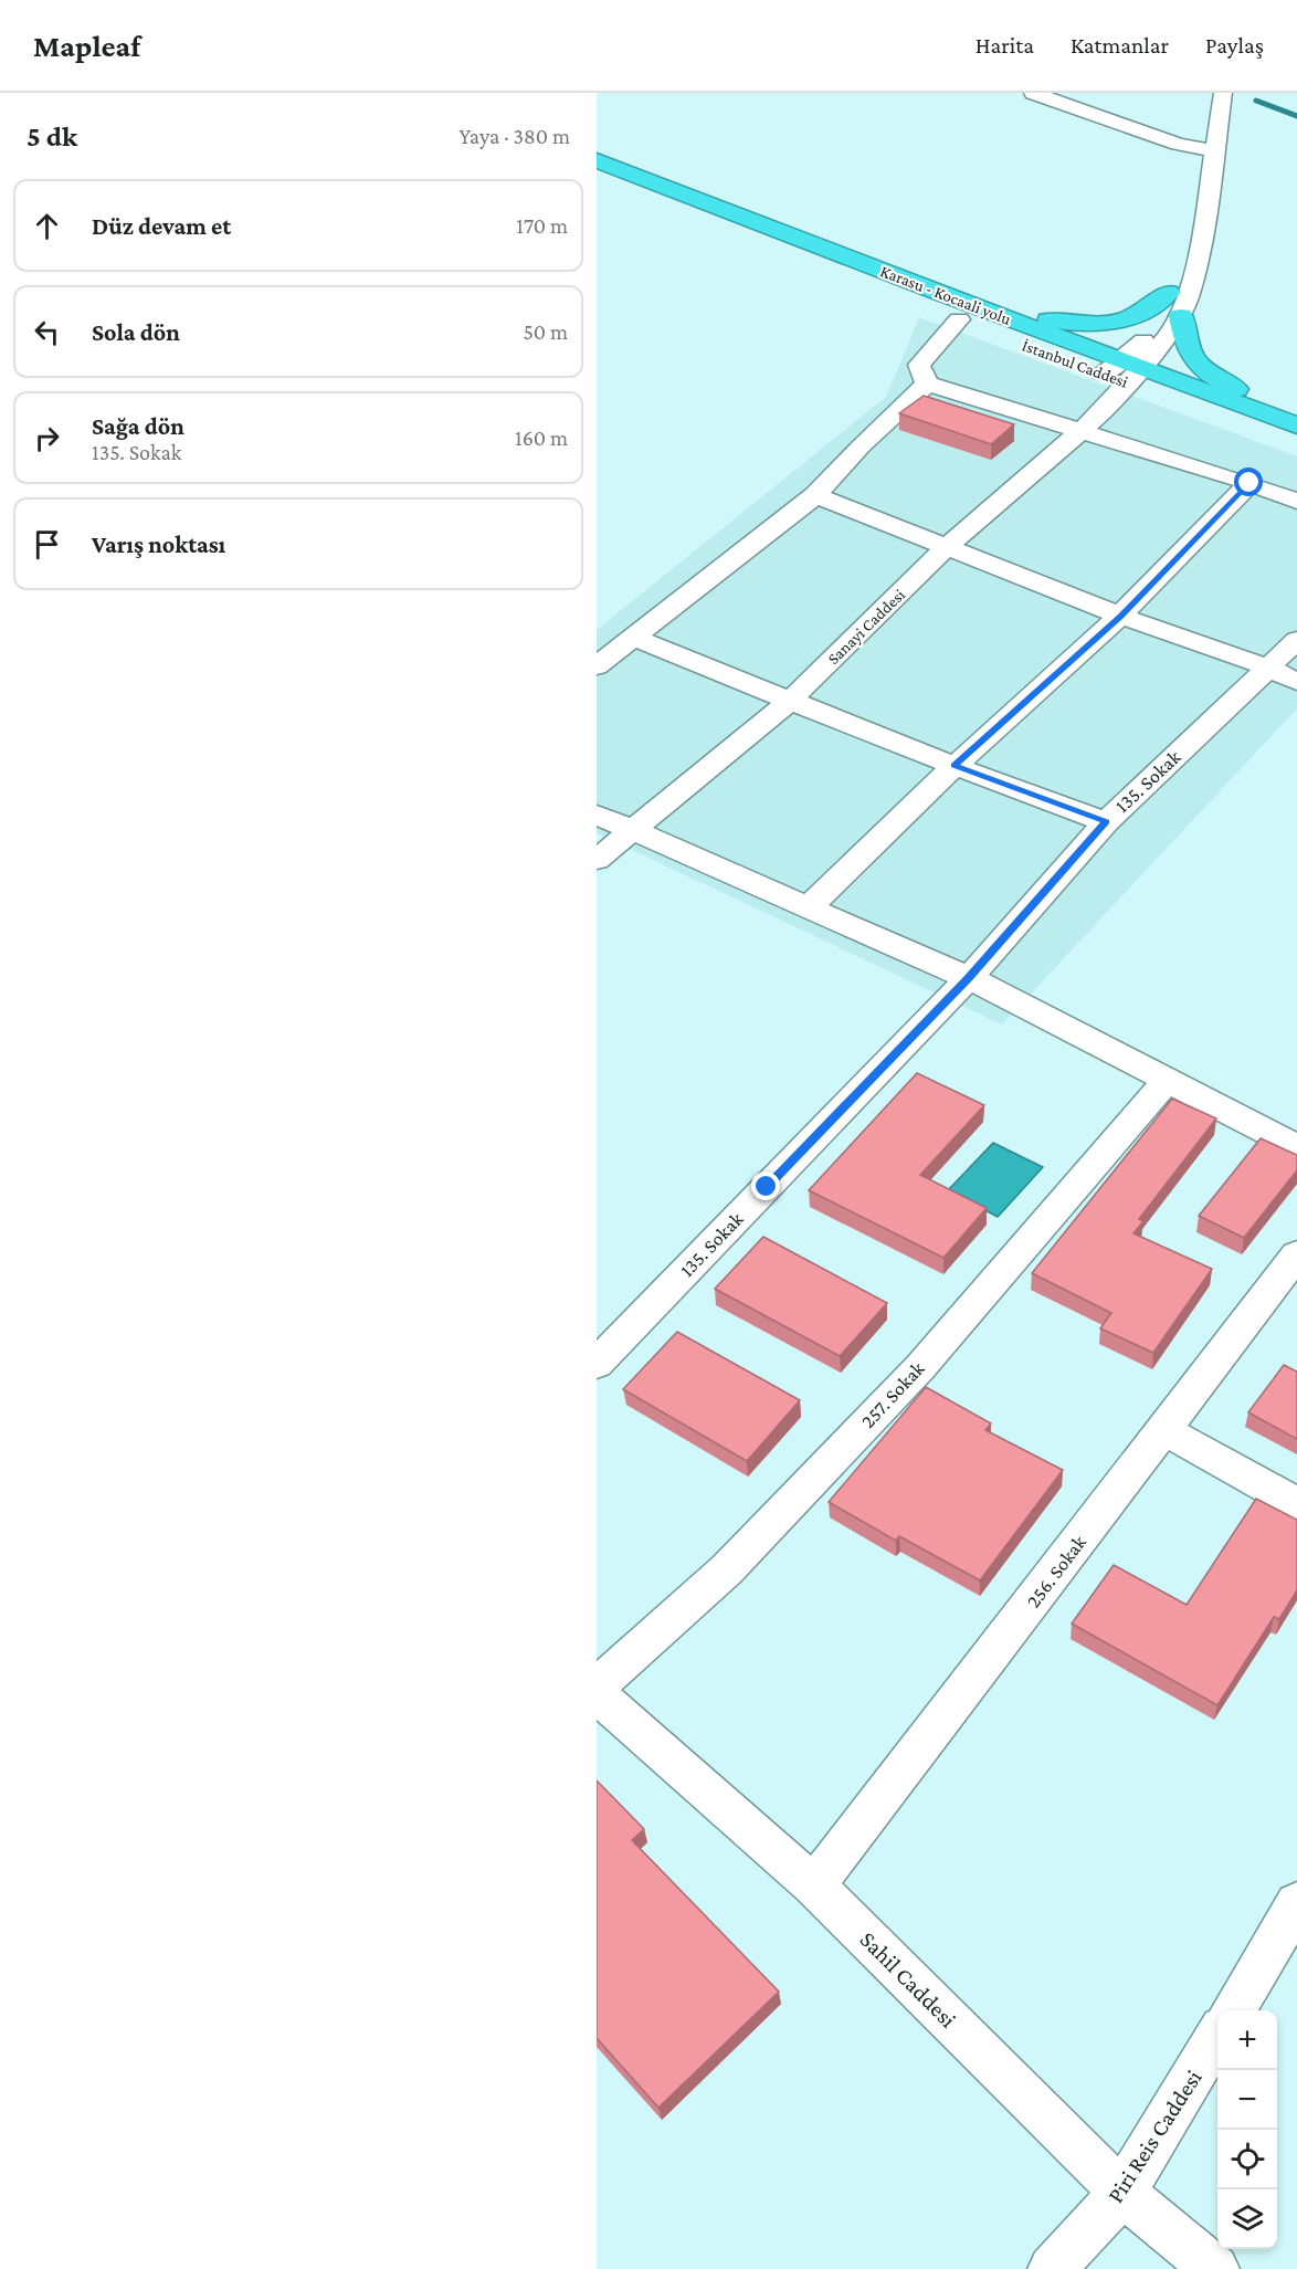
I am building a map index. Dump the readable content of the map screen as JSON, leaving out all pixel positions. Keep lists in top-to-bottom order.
{
  "streets": {
    "highway": ["Karasu - Kocaali yolu", "İstanbul Caddesi"],
    "street": [
      "Sanayi Caddesi",
      "135. Sokak",
      "257. Sokak",
      "256. Sokak",
      "Sahil Caddesi",
      "Piri Reis Caddesi"
    ]
  },
  "crossings": [
    ["Karasu - Kocaali yolu", "İstanbul Caddesi"],
    ["Karasu - Kocaali yolu", "Sanayi Caddesi"],
    ["İstanbul Caddesi", "Sanayi Caddesi"],
    ["256. Sokak", "Sahil Caddesi"],
    ["Sahil Caddesi", "Piri Reis Caddesi"]
  ],
  "page": {
    "header": "Mapleaf",
    "nav": ["Harita", "Katmanlar", "Paylaş"],
    "heading": ["5 dk", "Yaya · 380 m"],
    "list": [
      ["Düz devam et", "170 m"],
      ["Sola dön", "50 m"],
      ["Sağa dön", "135. Sokak", "160 m"],
      "Varış noktası"
    ],
    "map_buttons": ["+", "−"]
  }
}
